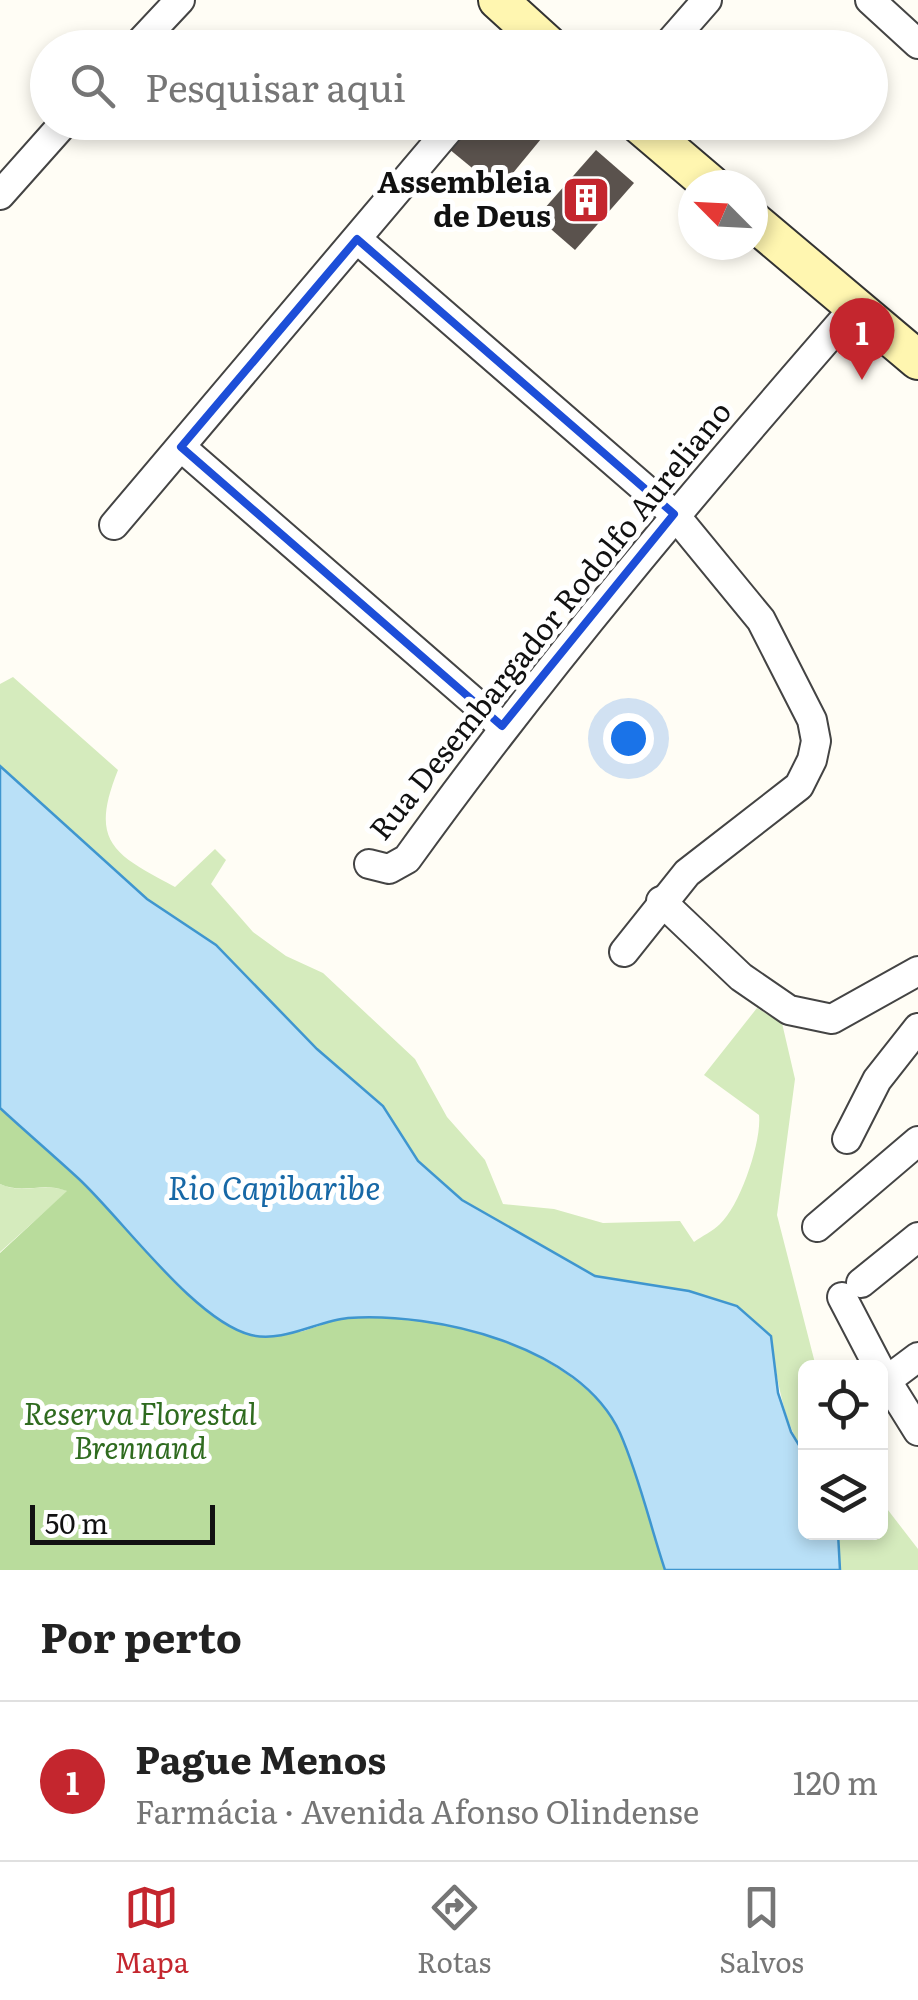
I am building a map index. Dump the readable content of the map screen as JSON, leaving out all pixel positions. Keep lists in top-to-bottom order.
{
  "streets": {
    "street": ["Rua Desembargador Rodolfo Aureliano"]
  },
  "water": ["Rio Capibaribe"],
  "parks": ["Reserva Florestal Brennand"],
  "places": {
    "building": ["Assembleia de Deus"]
  },
  "scale_bar": "50 m",
  "north": "top left",
  "page": {
    "search": "Pesquisar aqui",
    "pins": "1",
    "scale": "50 m",
    "heading": "Por perto",
    "list": [
      {
        "mark": "1",
        "name": "Pague Menos",
        "note": "Farmácia · Avenida Afonso Olindense",
        "value": "120 m"
      }
    ],
    "nav": ["Mapa", "Rotas", "Salvos"]
  }
}
